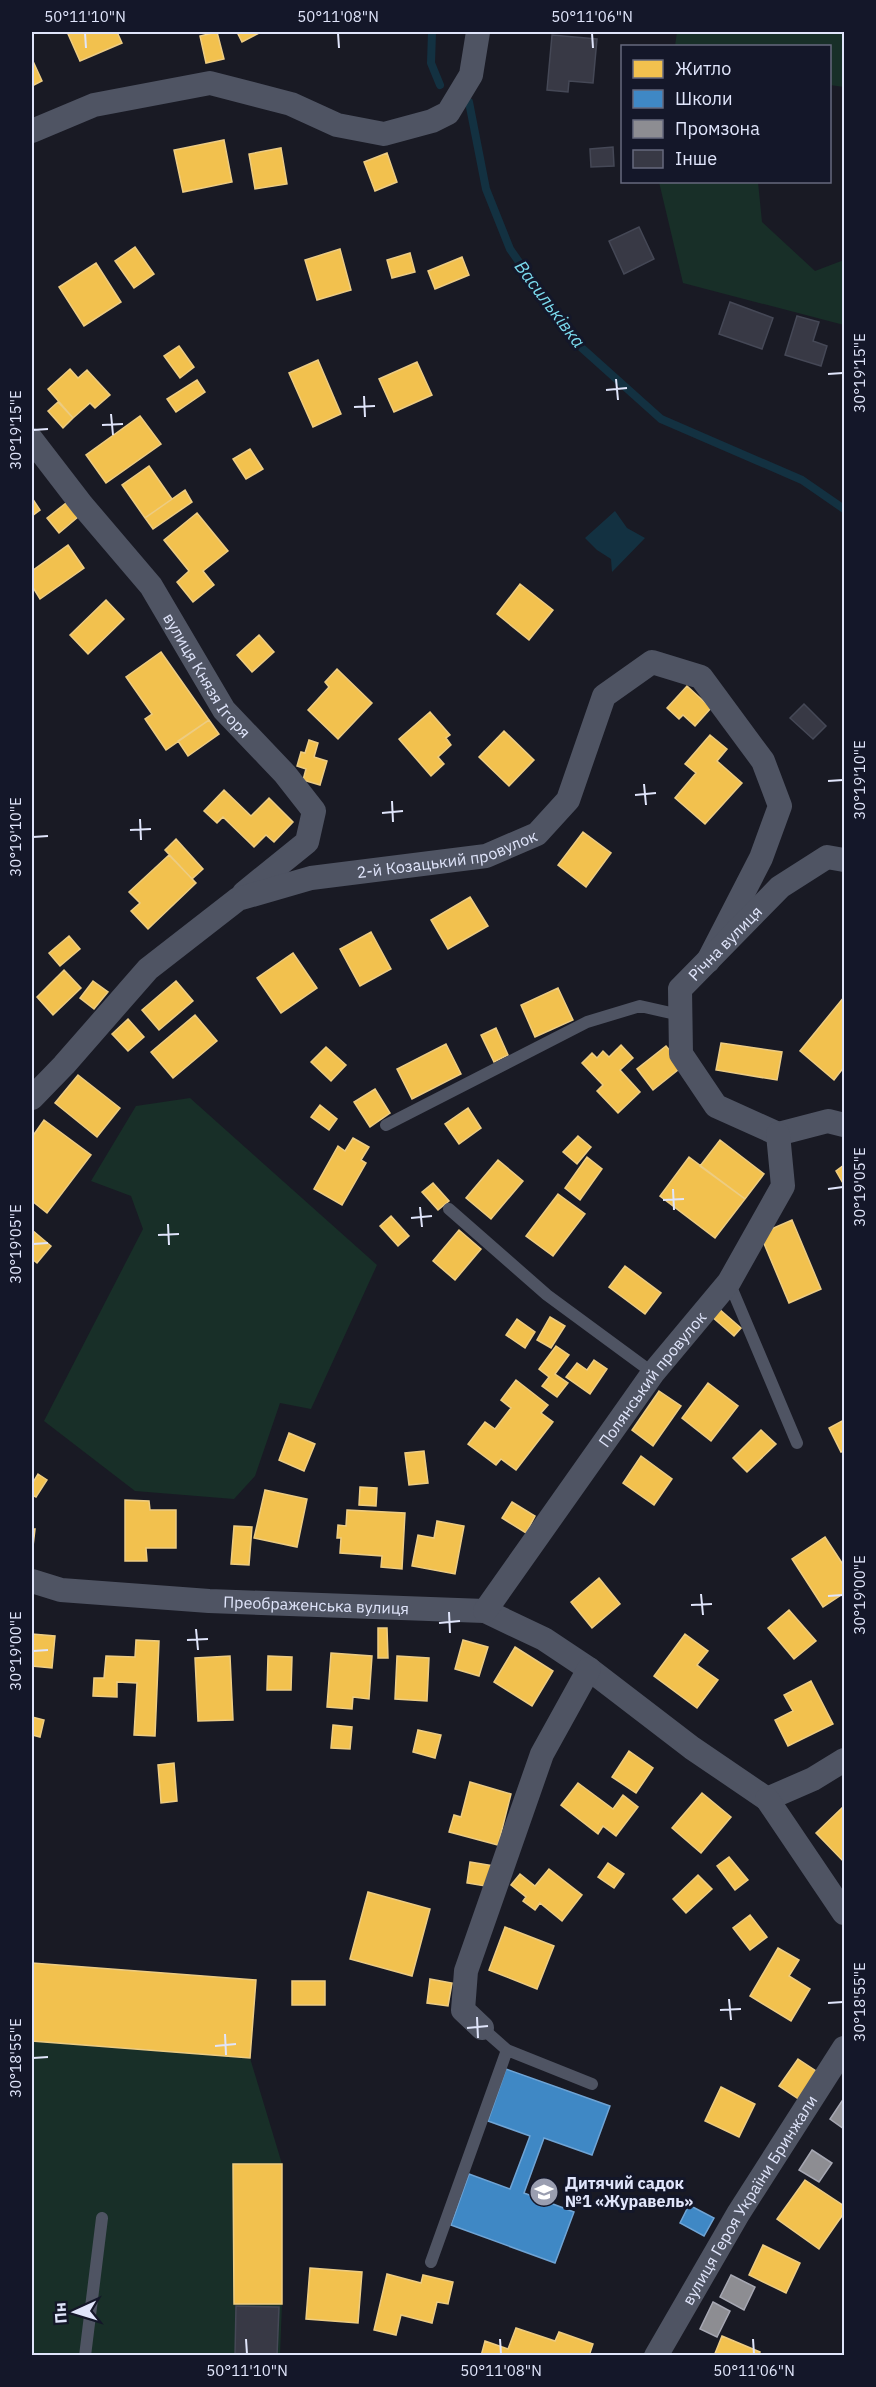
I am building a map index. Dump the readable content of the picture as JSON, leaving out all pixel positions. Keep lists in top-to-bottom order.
{
  "streets": {
    "street": [
      "вулиця Князя Ігоря",
      "2-й Козацький провулок",
      "Річна вулиця",
      "Полянський провулок",
      "Преображенська вулиця",
      "вулиця Героя України Бринжали"
    ]
  },
  "crossings": [
    ["вулиця Князя Ігоря", "2-й Козацький провулок"],
    ["2-й Козацький провулок", "Річна вулиця"],
    ["Річна вулиця", "Полянський провулок"],
    ["Полянський провулок", "Преображенська вулиця"]
  ],
  "water": ["Васильківка"],
  "places": {
    "school or university": ["Дитячий садок №1 «Журавель»"]
  },
  "legend": [
    "Житло",
    "Школи",
    "Промзона",
    "Інше"
  ],
  "north": "left",
  "coordinates": [
    "50°11'10\"N",
    "50°11'08\"N",
    "50°11'06\"N",
    "30°19'15\"E",
    "30°19'10\"E",
    "30°19'05\"E",
    "30°19'00\"E",
    "30°18'55\"E"
  ]
}
